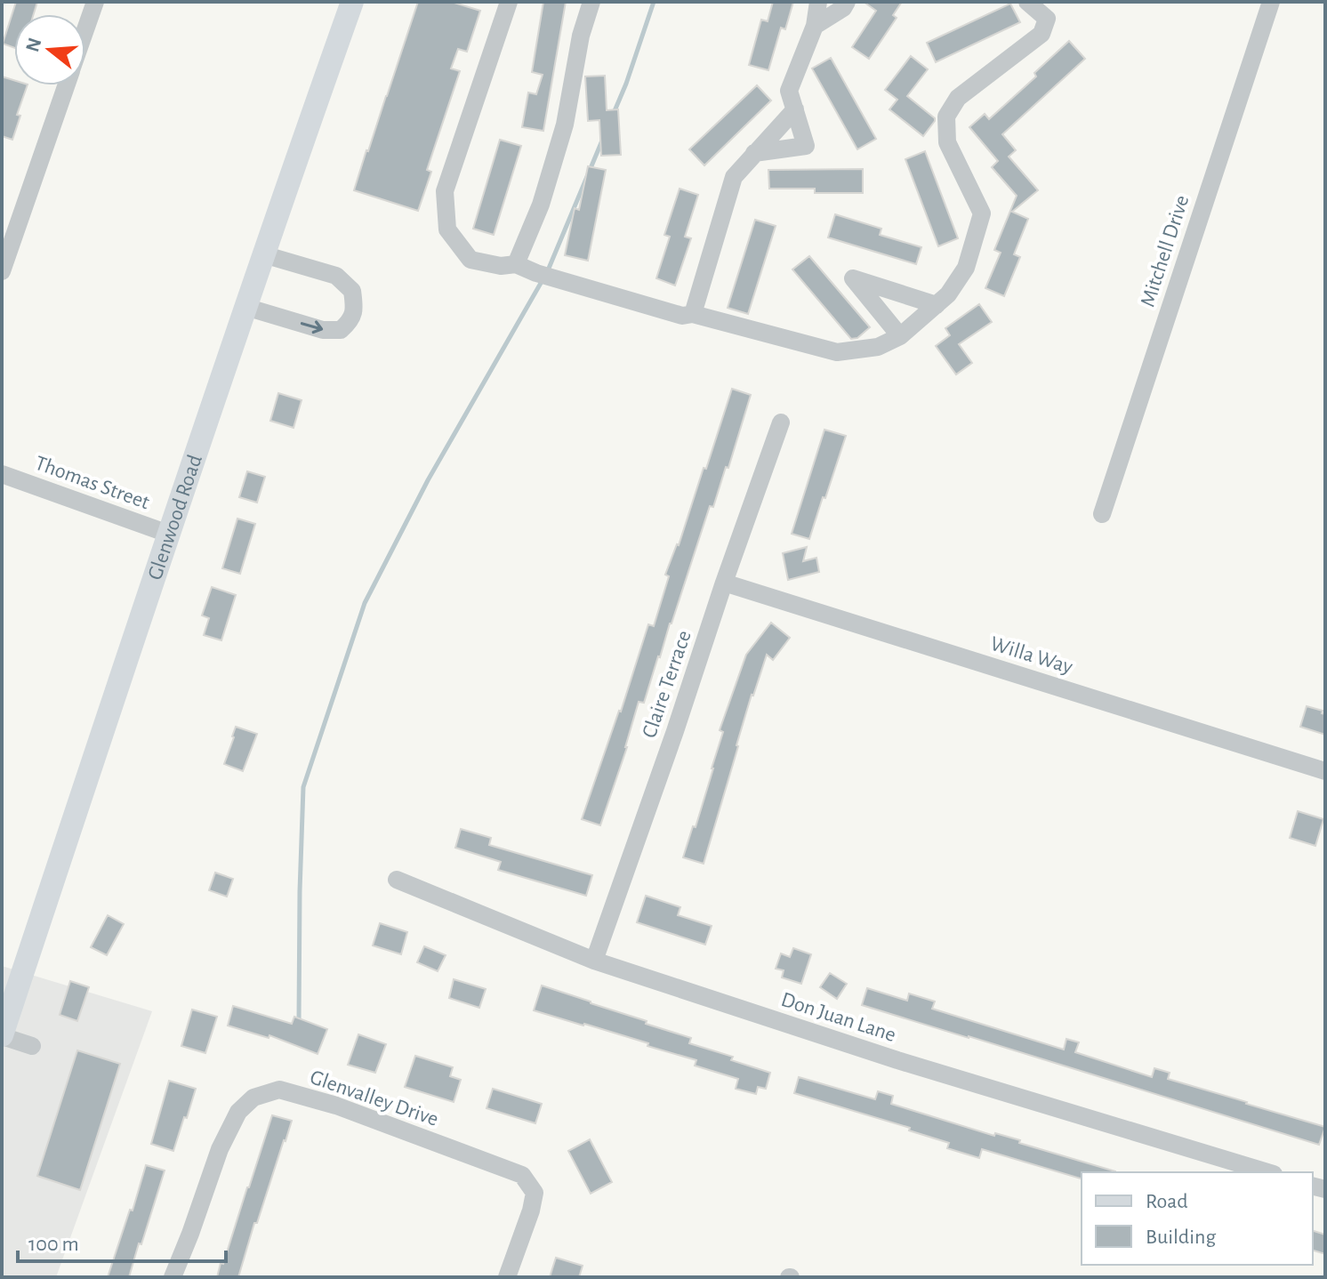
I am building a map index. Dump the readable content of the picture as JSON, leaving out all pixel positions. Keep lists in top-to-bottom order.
{
  "streets": {
    "main road": ["Glenwood Road"],
    "street": [
      "Mitchell Drive",
      "Thomas Street",
      "Willa Way",
      "Claire Terrace",
      "Don Juan Lane",
      "Glenvalley Drive"
    ]
  },
  "crossings": [
    ["Thomas Street", "Glenwood Road"],
    ["Willa Way", "Claire Terrace"],
    ["Claire Terrace", "Don Juan Lane"]
  ],
  "legend": ["Road", "Building"],
  "scale_bar": "100 m",
  "north": "left"
}
